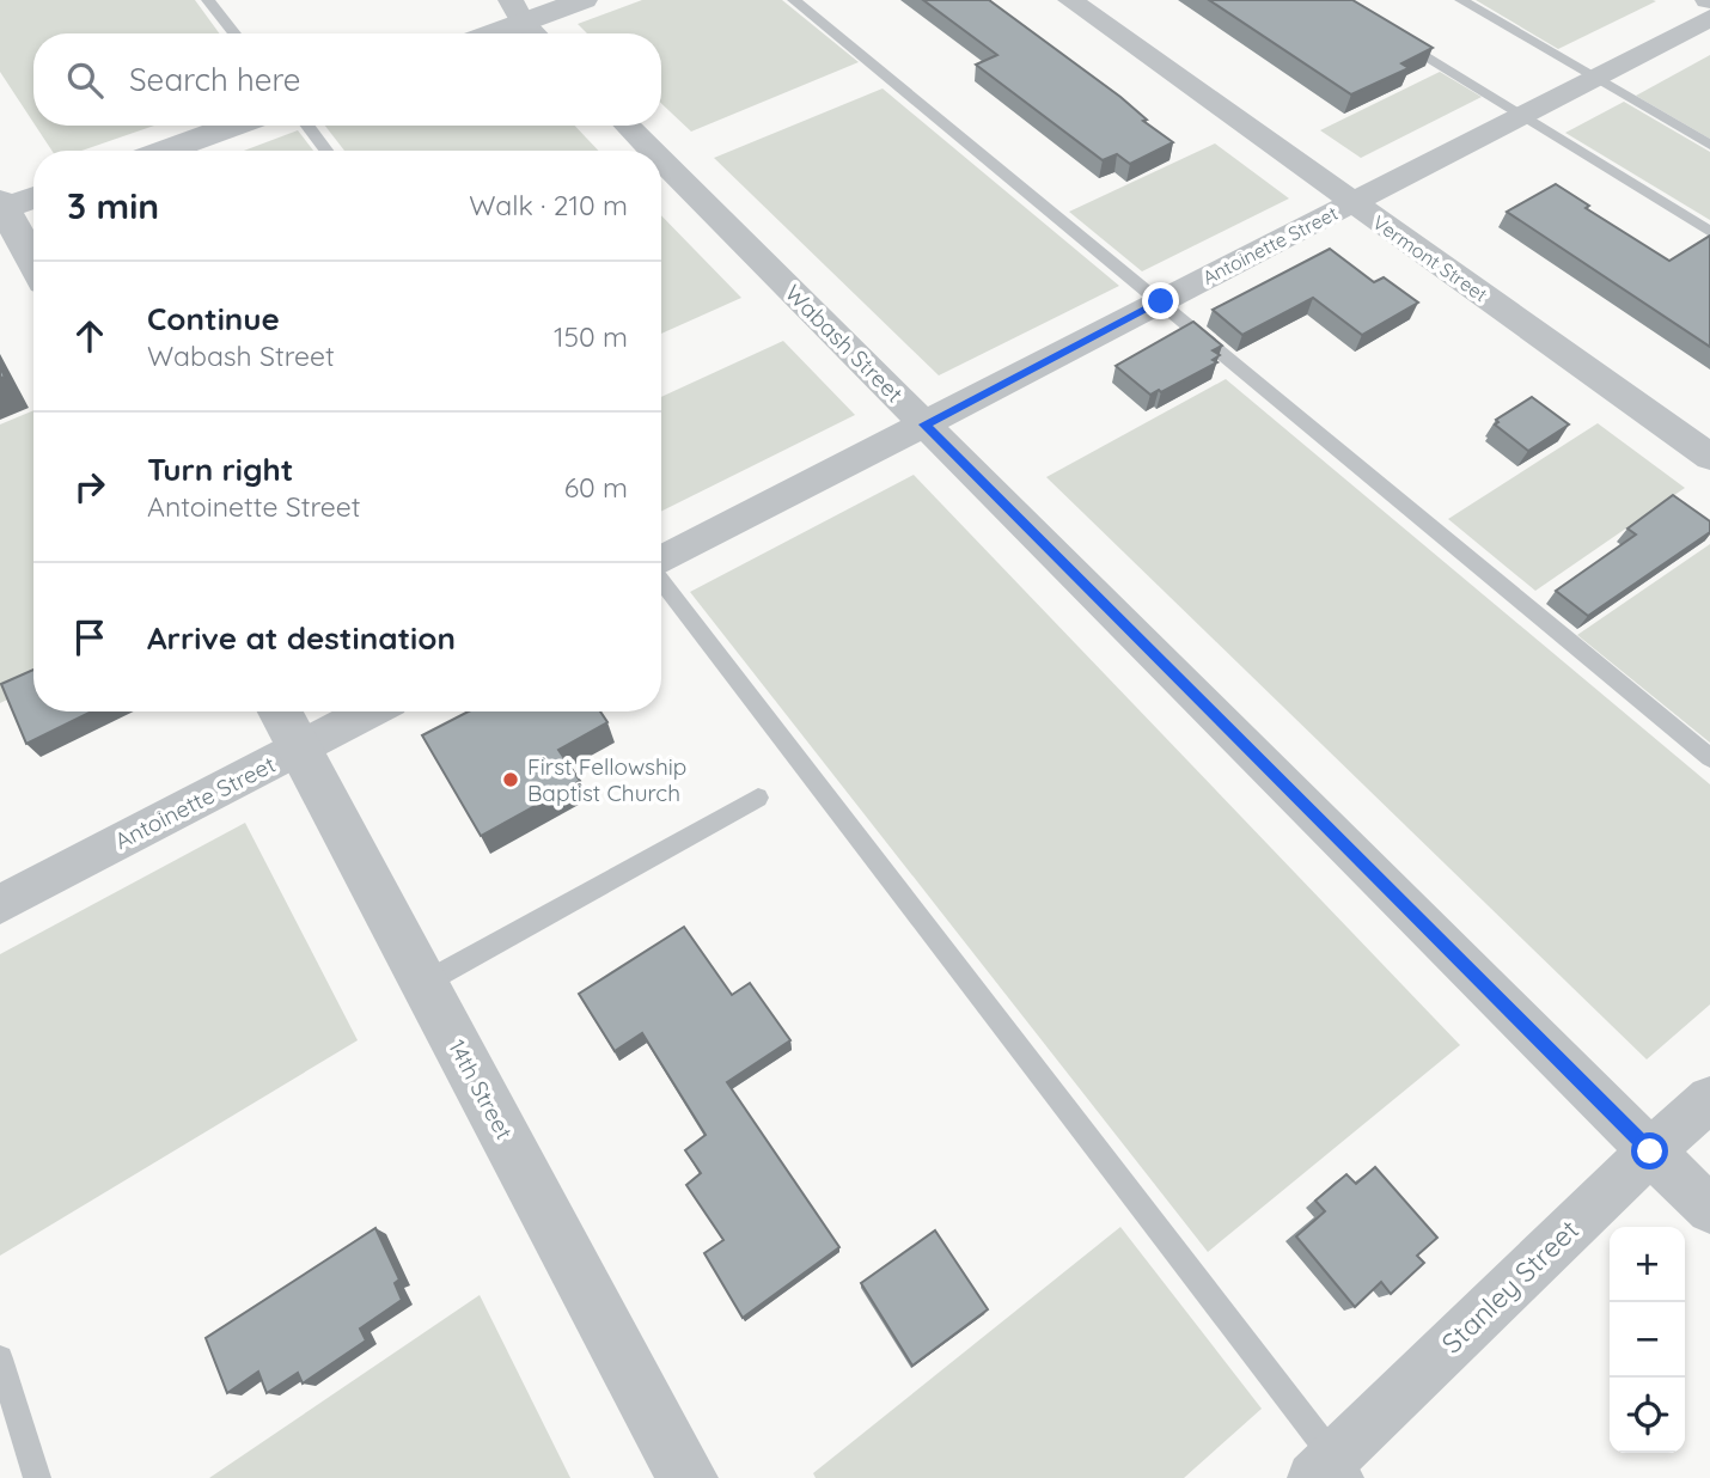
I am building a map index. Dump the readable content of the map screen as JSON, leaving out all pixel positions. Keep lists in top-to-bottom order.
{
  "streets": {
    "street": [
      "Antoinette Street",
      "Vermont Street",
      "Wabash Street",
      "14th Street",
      "Stanley Street"
    ]
  },
  "crossings": [
    ["Antoinette Street", "Vermont Street"],
    ["Antoinette Street", "Wabash Street"],
    ["Antoinette Street", "14th Street"],
    ["Wabash Street", "Stanley Street"]
  ],
  "places": ["First Fellowship Baptist Church"],
  "page": {
    "search": "Search here",
    "heading": ["3 min", "Walk · 210 m"],
    "list": [
      ["Continue", "Wabash Street", "150 m"],
      ["Turn right", "Antoinette Street", "60 m"],
      "Arrive at destination"
    ],
    "map_buttons": ["+", "−"]
  }
}
